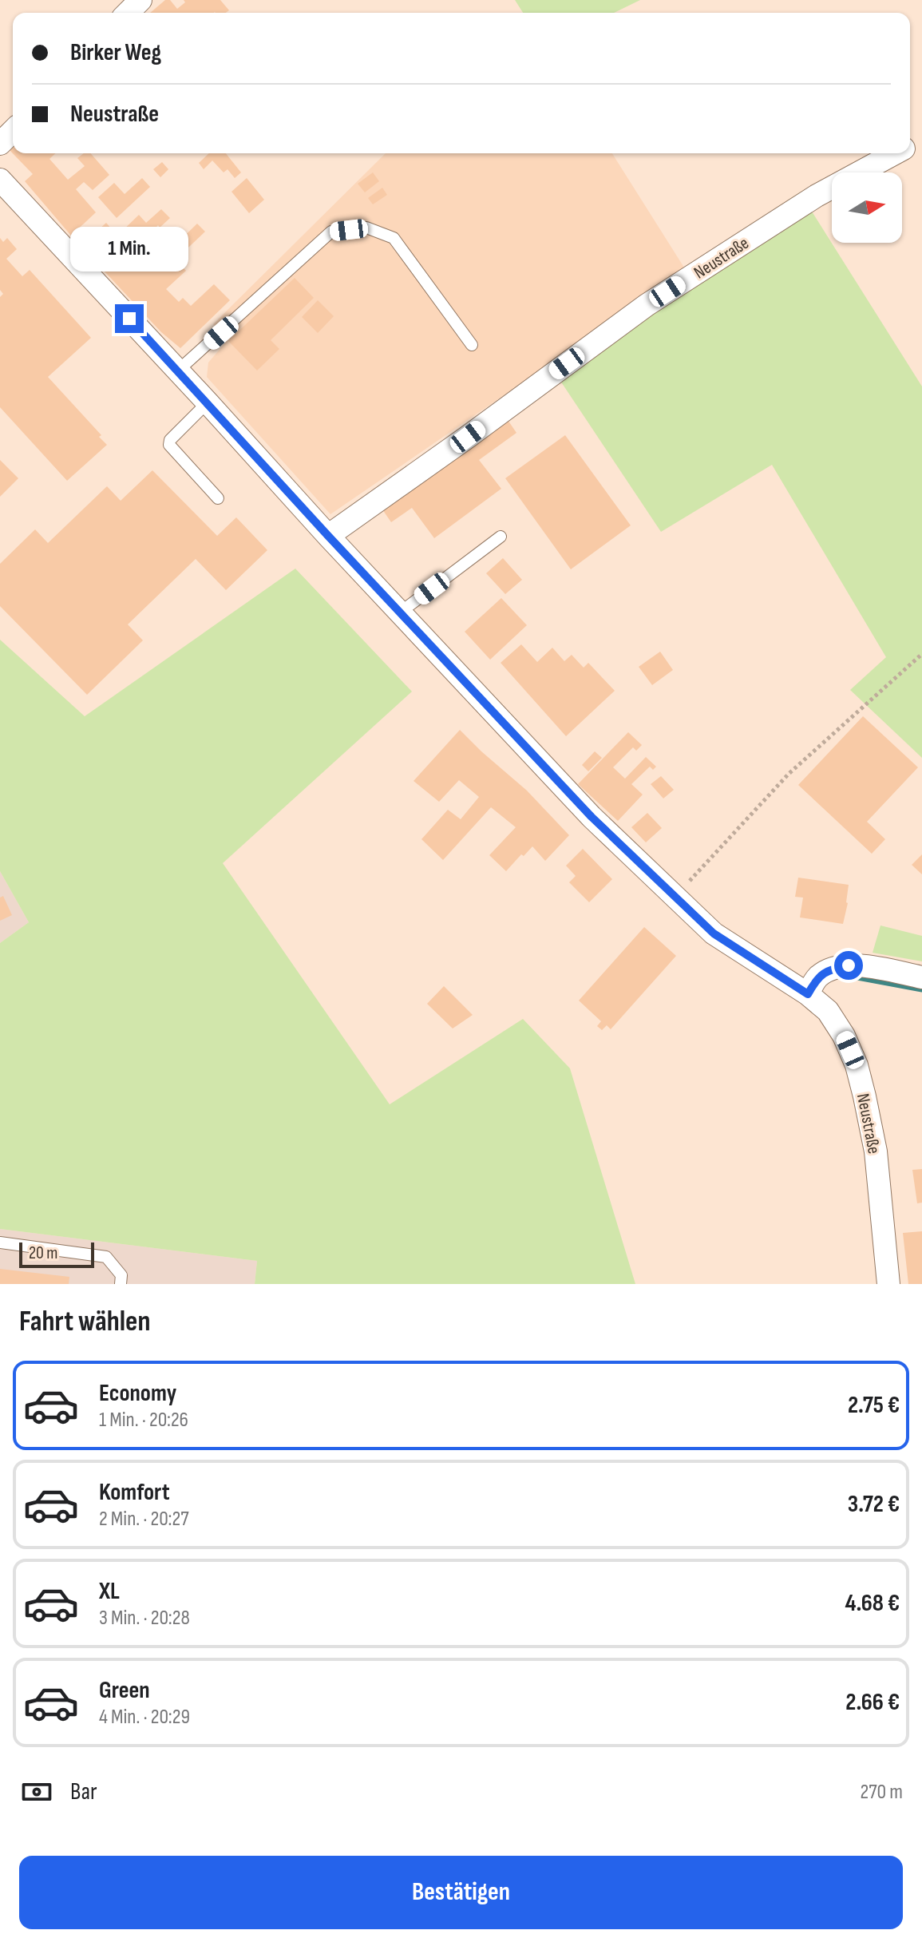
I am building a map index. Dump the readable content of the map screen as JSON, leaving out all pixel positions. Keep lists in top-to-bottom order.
{
  "streets": {
    "street": ["Neustraße"]
  },
  "scale_bar": "20 m",
  "north": "right",
  "page": {
    "banner": ["Birker Weg", "Neustraße"],
    "bubble": "1 Min.",
    "scale": "20 m",
    "heading": "Fahrt wählen",
    "list": [
      {
        "name": "Economy",
        "note": "1 Min. · 20:26",
        "value": "2.75 €"
      },
      {
        "name": "Komfort",
        "note": "2 Min. · 20:27",
        "value": "3.72 €"
      },
      {
        "name": "XL",
        "note": "3 Min. · 20:28",
        "value": "4.68 €"
      },
      {
        "name": "Green",
        "note": "4 Min. · 20:29",
        "value": "2.66 €"
      }
    ],
    "pay": ["Bar", "270 m"],
    "buttons": "Bestätigen"
  }
}
